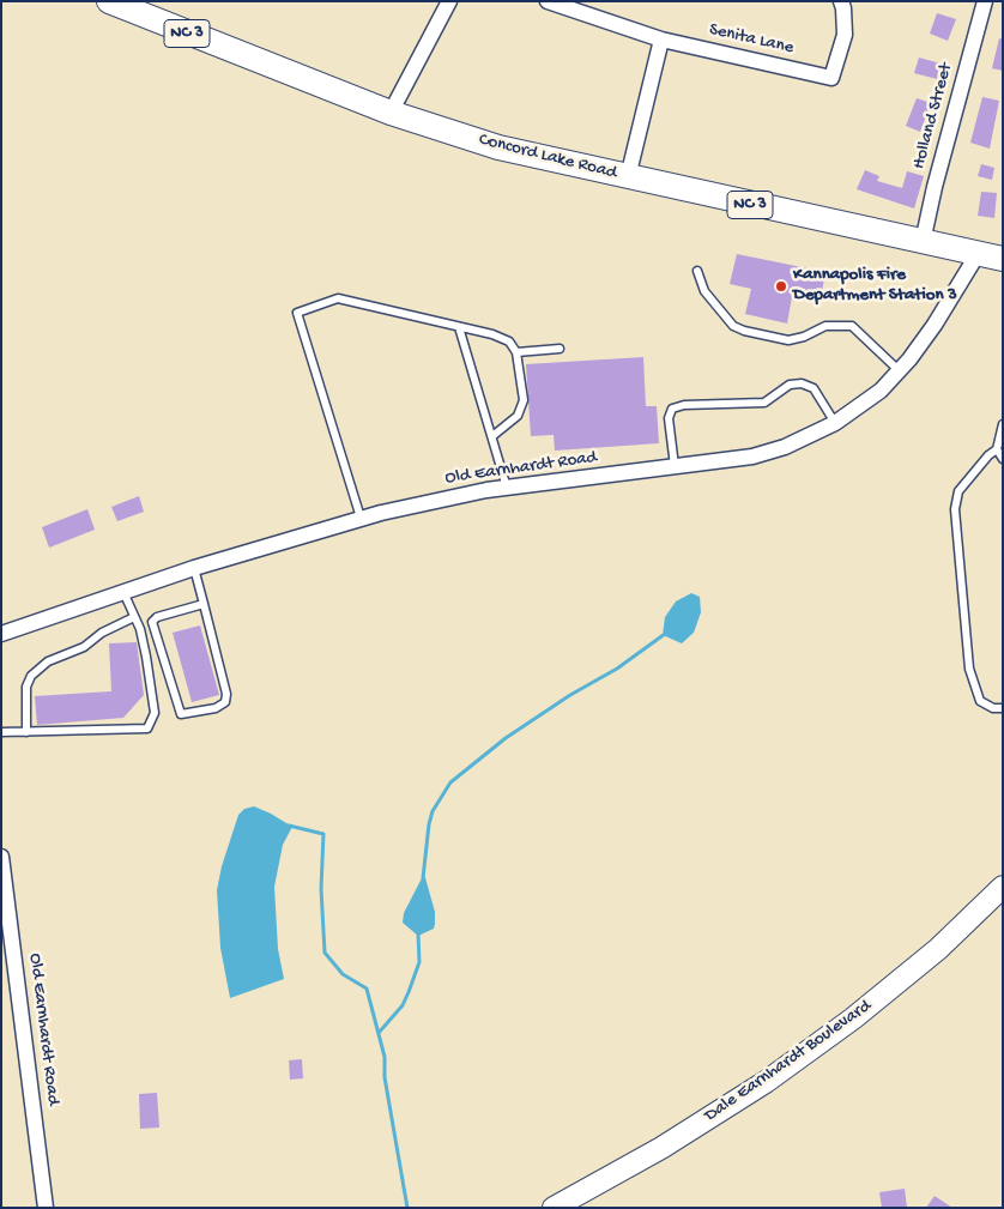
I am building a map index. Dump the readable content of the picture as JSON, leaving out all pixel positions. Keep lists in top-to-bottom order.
{
  "streets": {
    "main road": ["NC 3", "Concord Lake Road", "Dale Earnhardt Boulevard"],
    "street": ["Senita Lane", "Holland Street", "Old Earnhardt Road"]
  },
  "crossings": [
    ["Holland Street", "Concord Lake Road"],
    ["Concord Lake Road", "Old Earnhardt Road"]
  ],
  "places": ["Kannapolis Fire Department Station 3"]
}
